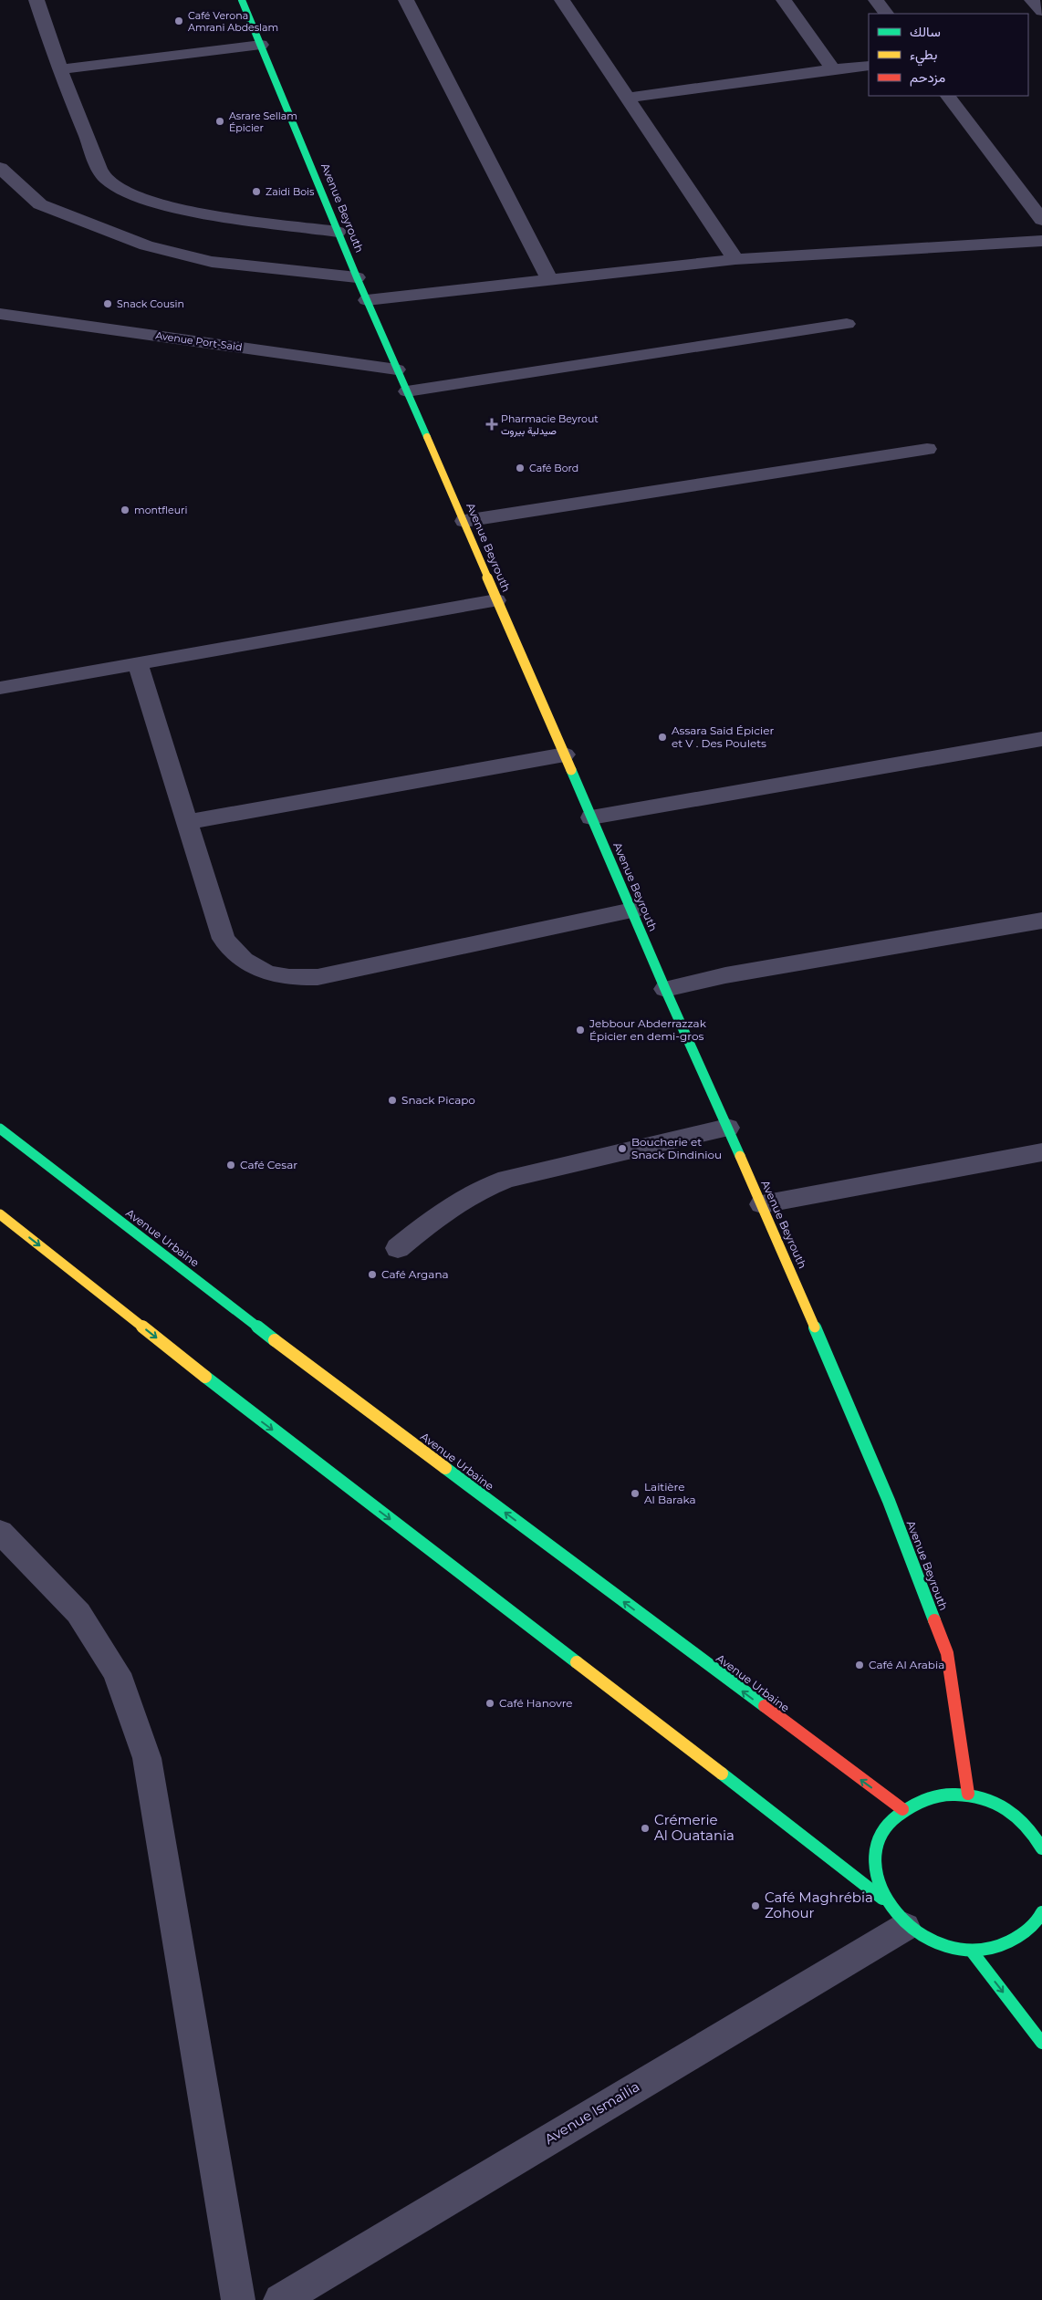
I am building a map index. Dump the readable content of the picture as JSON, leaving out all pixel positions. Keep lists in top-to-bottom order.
{
  "streets": {
    "street": [
      "Avenue Beyrouth",
      "Avenue Port-Saïd",
      "Avenue Urbaine",
      "Avenue Ismailia"
    ]
  },
  "crossings": [
    ["Avenue Beyrouth", "Avenue Port-Saïd"]
  ],
  "places": {
    "other": [
      "Café Verona Amrani Abdeslam",
      "Asrare Sellam Épicier",
      "Zaidi Bois",
      "Snack Cousin",
      "Café Bord",
      "montfleuri",
      "Assara Said Épicier et V . Des Poulets",
      "Jebbour Abderrazzak Épicier en demi-gros",
      "Snack Picapo",
      "Boucherie et Snack Dindiniou",
      "Café Cesar",
      "Café Argana",
      "Laitière Al Baraka",
      "Café Al Arabia",
      "Café Hanovre",
      "Crémerie Al Ouatania",
      "Café Maghrébia Zohour"
    ],
    "health": ["Pharmacie Beyrout صيدلية بيروت"]
  },
  "legend": ["سالك", "بطيء", "مزدحم"]
}
